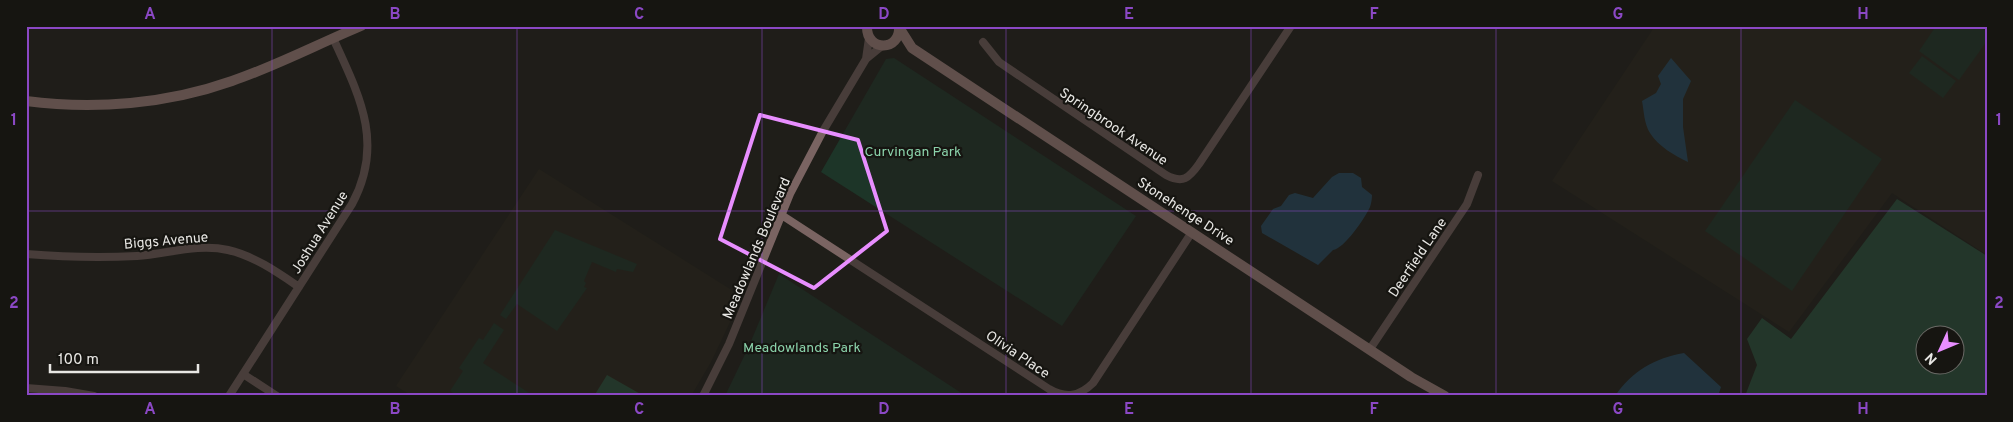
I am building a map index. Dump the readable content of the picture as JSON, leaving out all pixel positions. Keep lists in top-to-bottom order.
{
  "streets": {
    "street": [
      "Springbrook Avenue",
      "Stonehenge Drive",
      "Joshua Avenue",
      "Biggs Avenue",
      "Meadowlands Boulevard",
      "Deerfield Lane",
      "Olivia Place"
    ]
  },
  "crossings": [
    ["Stonehenge Drive", "Meadowlands Boulevard"],
    ["Stonehenge Drive", "Deerfield Lane"],
    ["Stonehenge Drive", "Olivia Place"],
    ["Joshua Avenue", "Biggs Avenue"],
    ["Meadowlands Boulevard", "Olivia Place"]
  ],
  "parks": ["Curvingan Park", "Meadowlands Park"],
  "scale_bar": "100 m",
  "north": "bottom left",
  "grid": {
    "columns": [
      "A",
      "B",
      "C",
      "D",
      "E",
      "F",
      "G",
      "H"
    ],
    "rows": ["1", "2"]
  }
}
